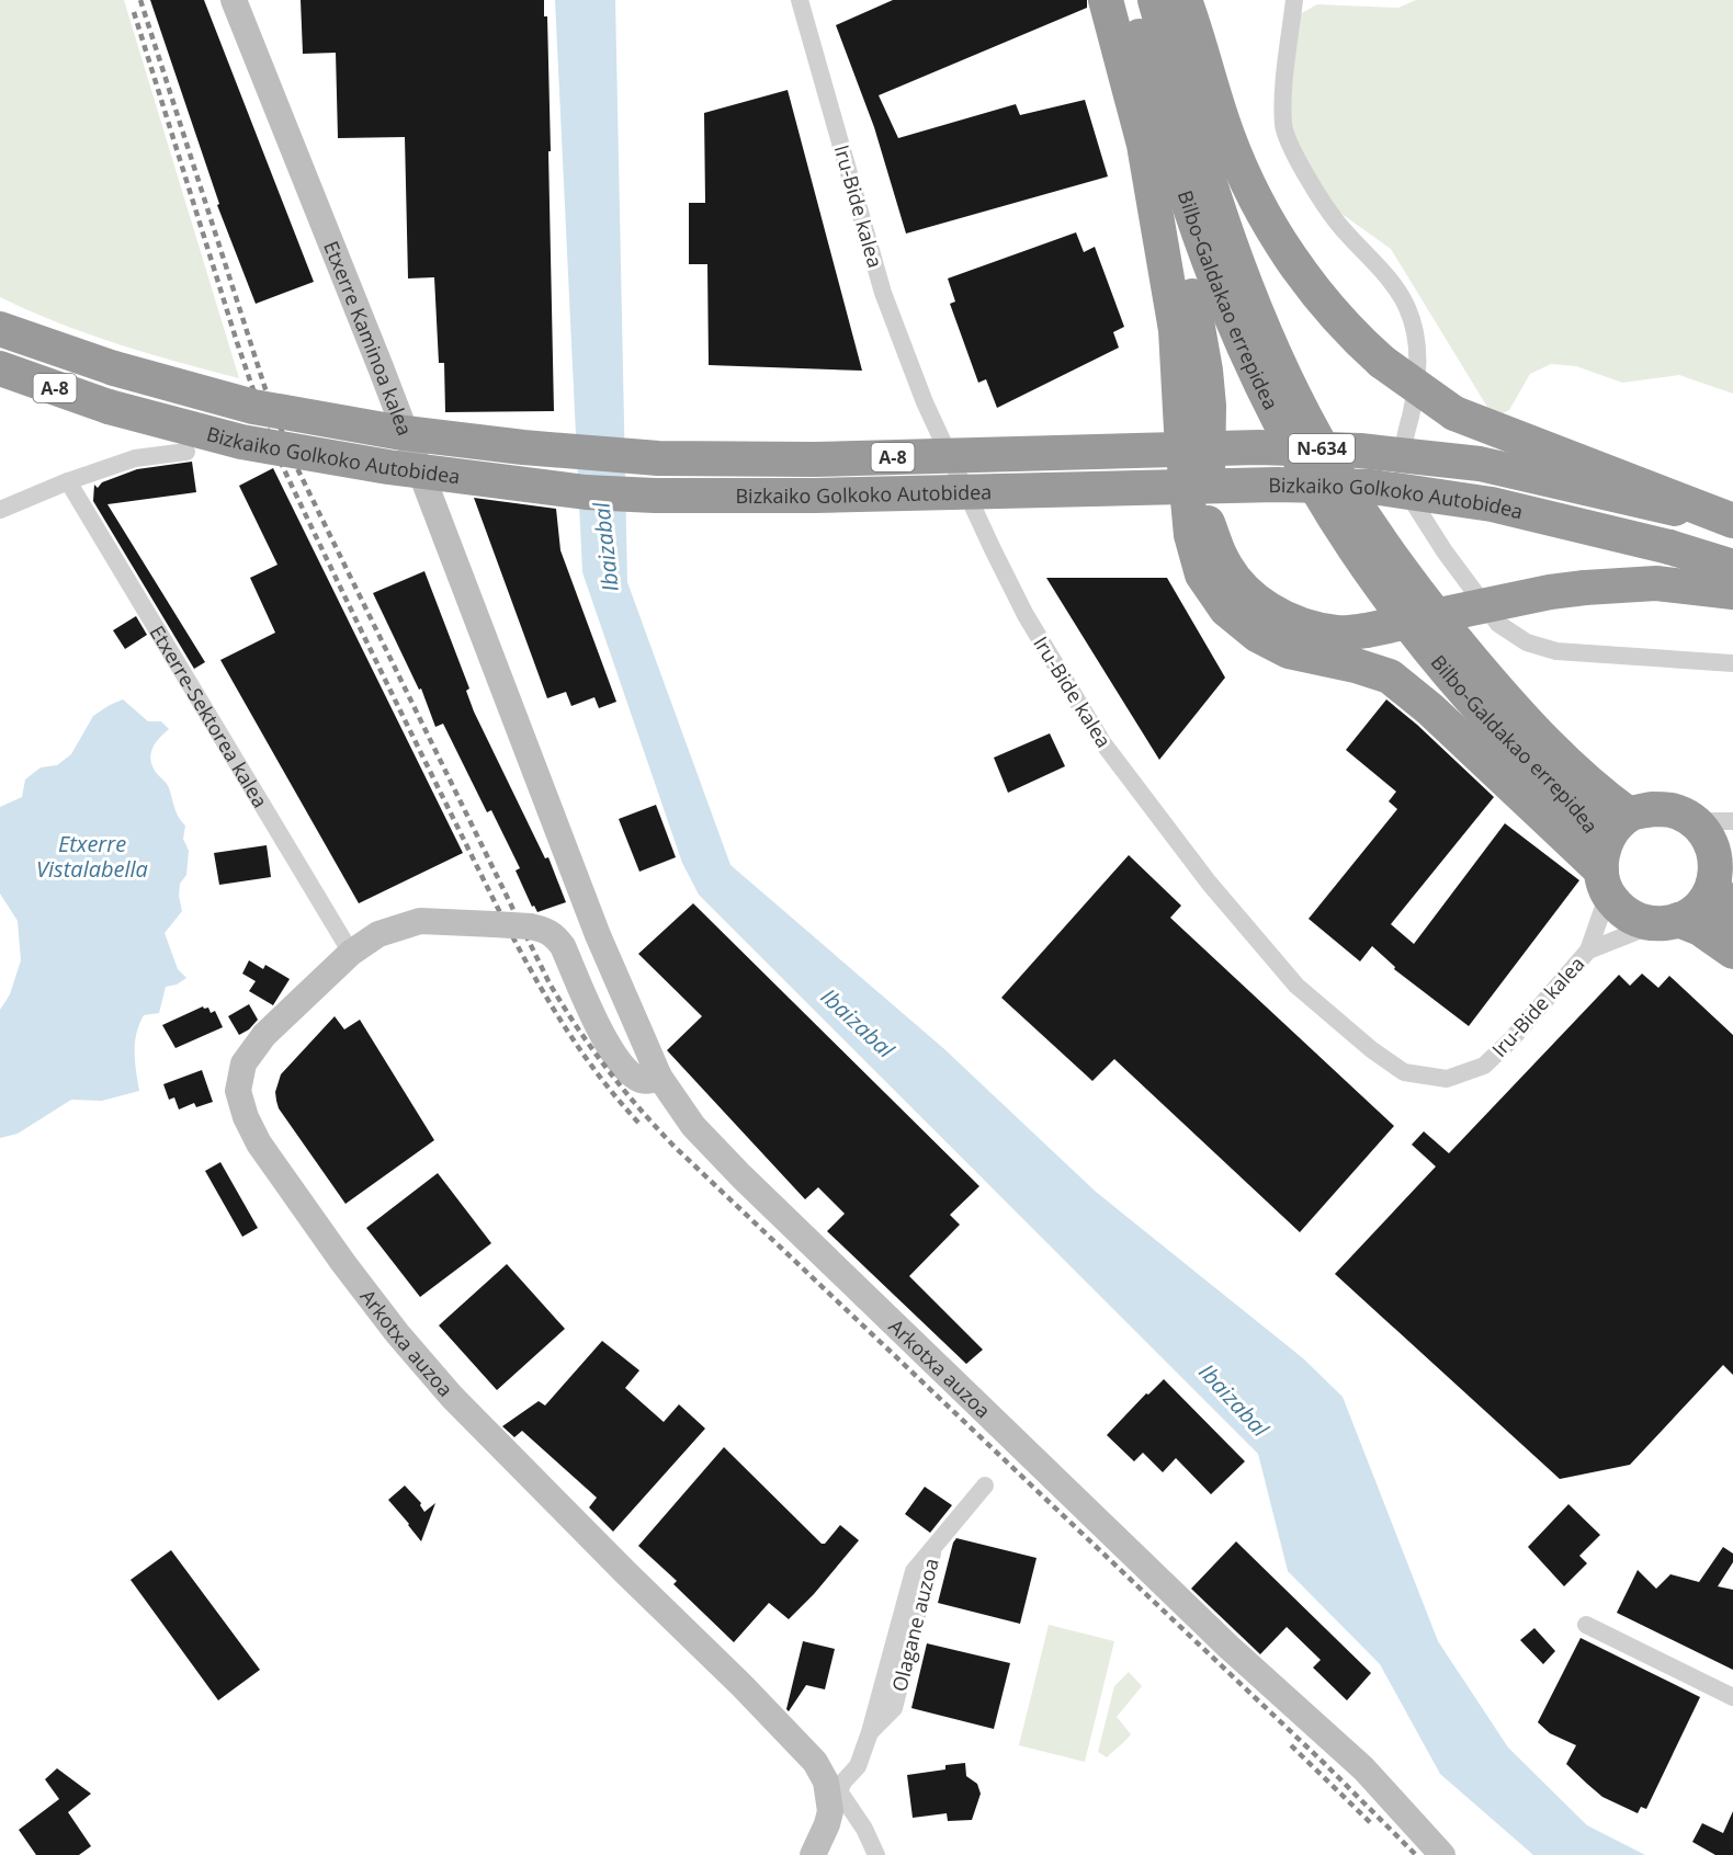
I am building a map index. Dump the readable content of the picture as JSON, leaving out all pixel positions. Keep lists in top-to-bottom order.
{
  "streets": {
    "highway": [
      "Bilbo-Galdakao errepidea",
      "A-8",
      "N-634",
      "Bizkaiko Golkoko Autobidea"
    ],
    "street": [
      "Iru-Bide kalea",
      "Etxerre Kaminoa kalea",
      "Etxerre-Sektorea kalea",
      "Arkotxa auzoa"
    ]
  },
  "crossings": [
    ["Etxerre Kaminoa kalea", "Arkotxa auzoa"],
    ["Etxerre-Sektorea kalea", "Arkotxa auzoa"]
  ],
  "water": ["Ibaizabal", "Etxerre Vistalabella"]
}
